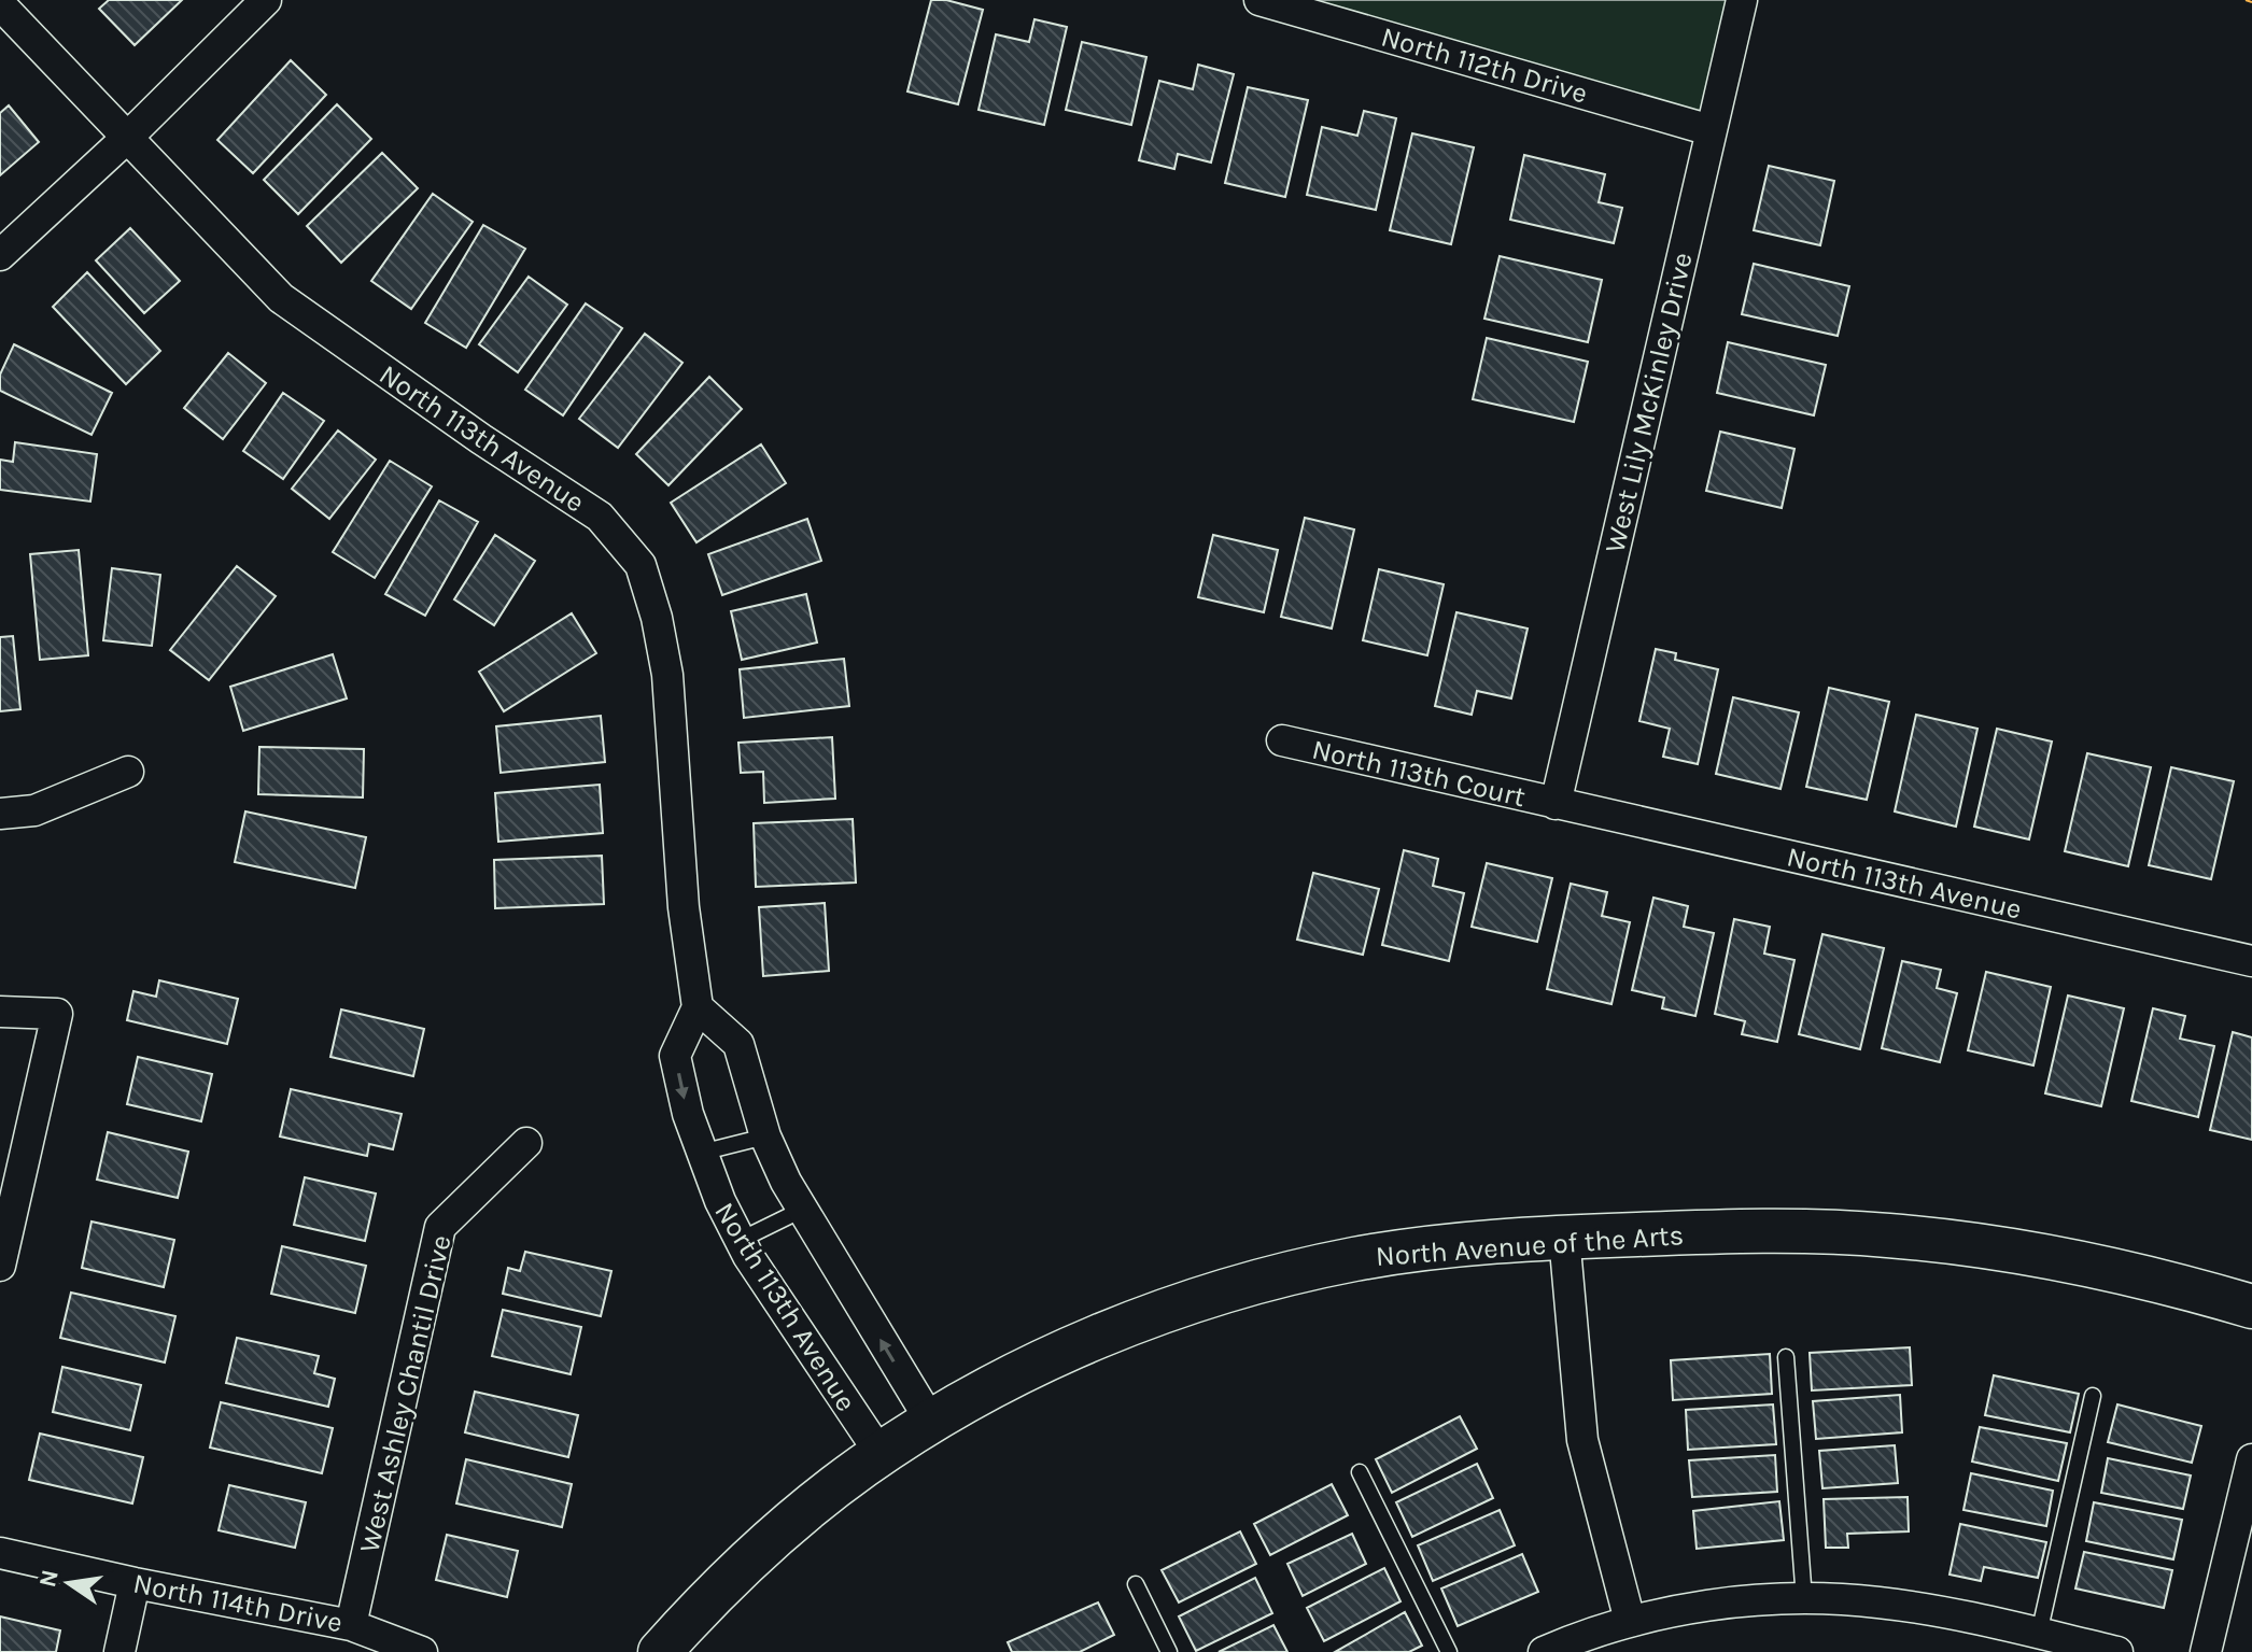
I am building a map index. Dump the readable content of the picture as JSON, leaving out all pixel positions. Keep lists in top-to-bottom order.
{
  "streets": {
    "street": [
      "North 112th Drive",
      "West Lily McKinley Drive",
      "North 113th Avenue",
      "North 113th Court",
      "North Avenue of the Arts",
      "West Ashley Chantil Drive",
      "North 114th Drive"
    ]
  },
  "crossings": [
    ["North 112th Drive", "West Lily McKinley Drive"],
    ["West Lily McKinley Drive", "North 113th Avenue"],
    ["West Lily McKinley Drive", "North 113th Court"],
    ["North 113th Avenue", "North 113th Court"],
    ["North 113th Avenue", "North Avenue of the Arts"],
    ["West Ashley Chantil Drive", "North 114th Drive"]
  ],
  "north": "left"
}
